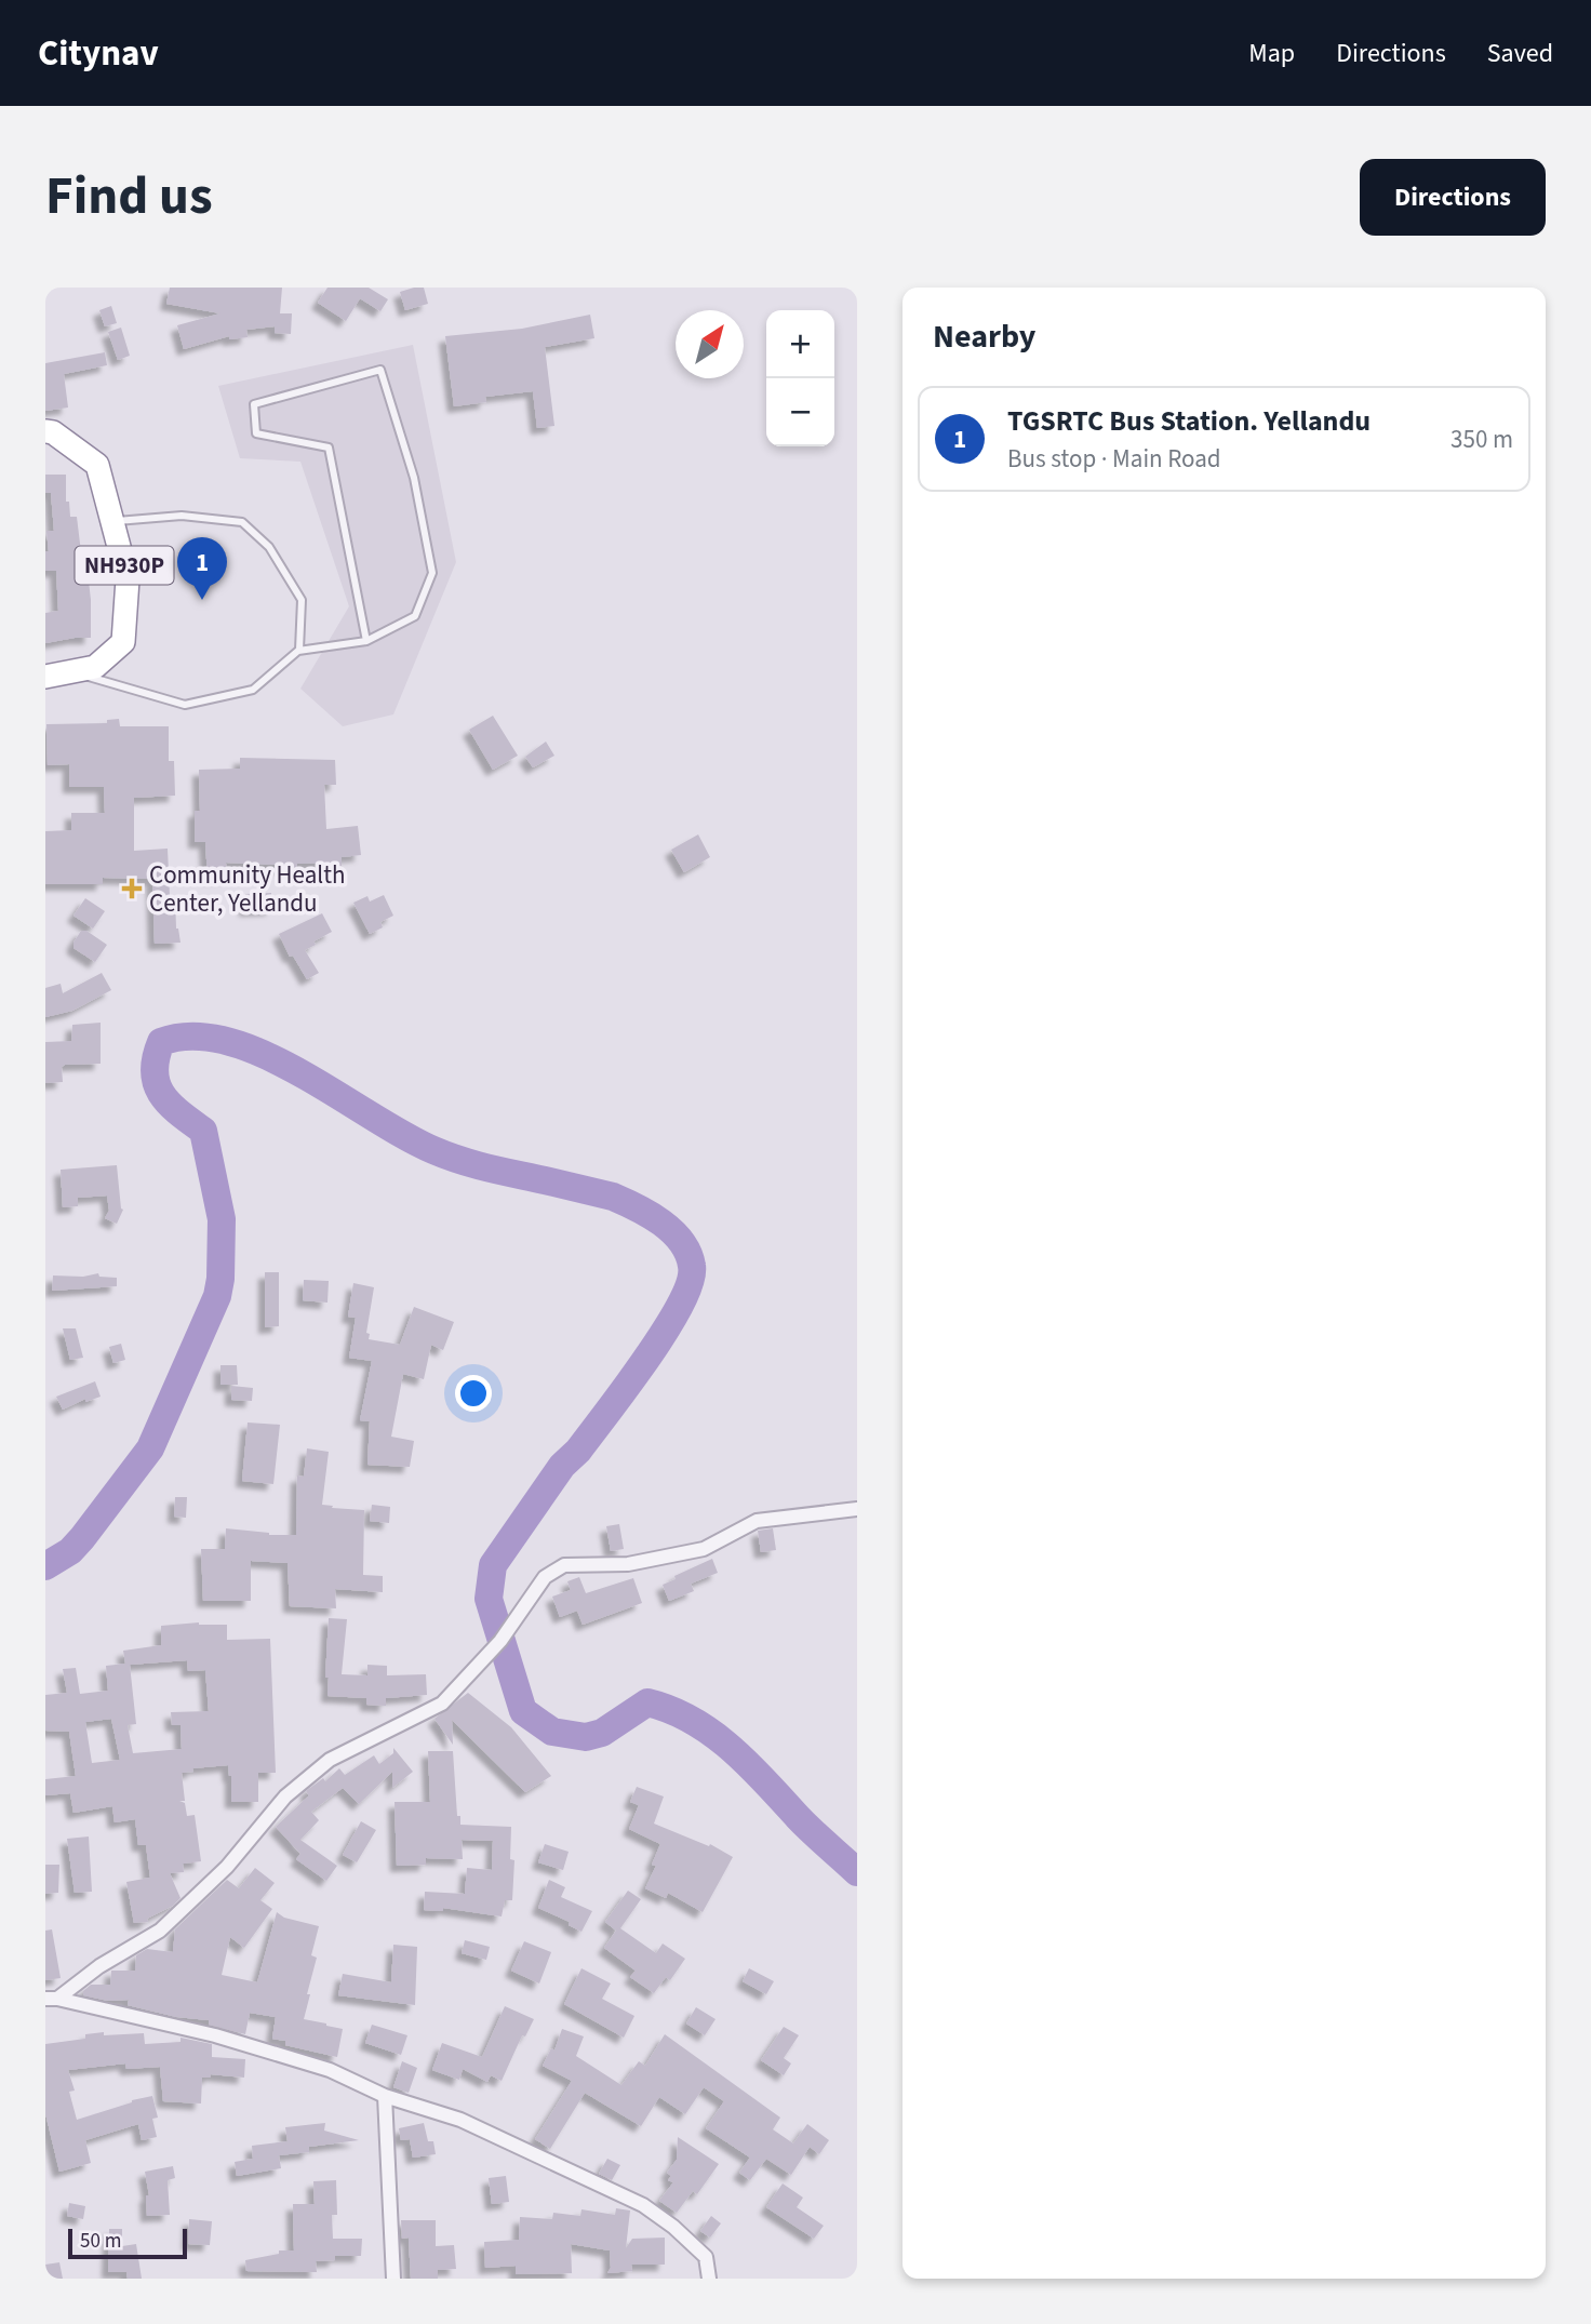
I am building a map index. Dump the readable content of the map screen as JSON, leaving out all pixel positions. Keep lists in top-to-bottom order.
{
  "streets": {
    "highway": ["NH930P"]
  },
  "places": {
    "health": ["Community Health Center, Yellandu"]
  },
  "scale_bar": "50 m",
  "north": "top right",
  "page": {
    "header": "Citynav",
    "nav": ["Map", "Directions", "Saved"],
    "title": "Find us",
    "buttons": "Directions",
    "heading": "Nearby",
    "map_buttons": ["+", "−"],
    "list": [
      {
        "mark": "1",
        "name": "TGSRTC Bus Station. Yellandu",
        "note": "Bus stop · Main Road",
        "value": "350 m"
      }
    ],
    "pins": "1",
    "scale": "50 m"
  }
}
